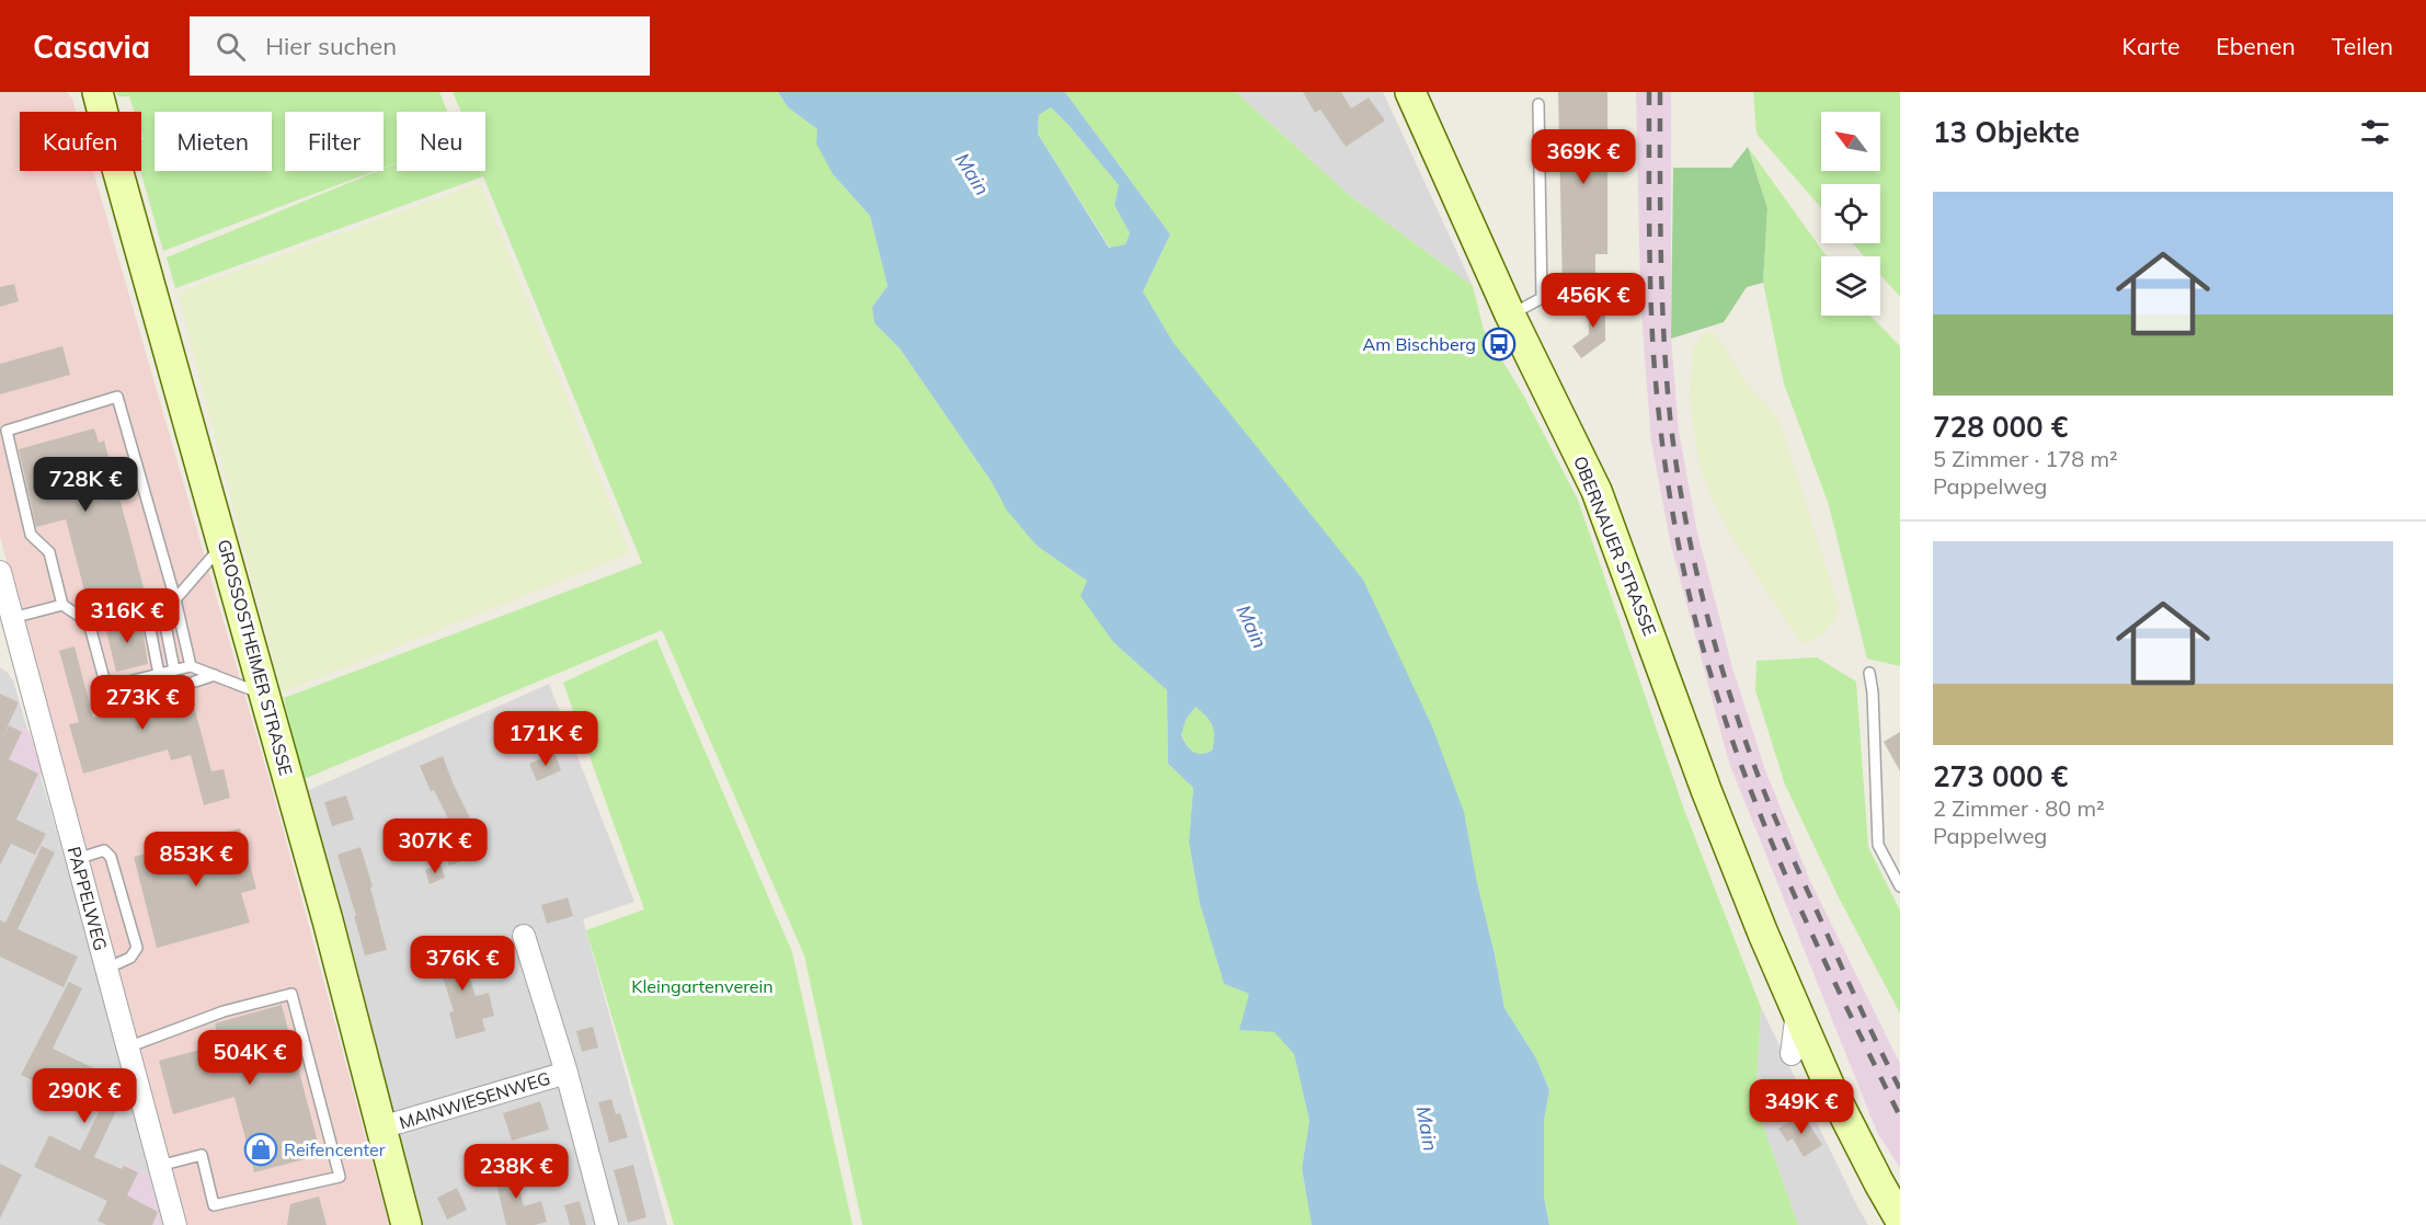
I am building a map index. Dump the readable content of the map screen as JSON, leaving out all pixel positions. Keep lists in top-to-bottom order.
{
  "streets": {
    "main road": ["OBERNAUER STRASSE", "GROSSOSTHEIMER STRASSE"],
    "street": ["PAPPELWEG", "MAINWIESENWEG"]
  },
  "crossings": [
    ["GROSSOSTHEIMER STRASSE", "MAINWIESENWEG"]
  ],
  "water": ["Main"],
  "parks": ["Kleingartenverein"],
  "places": {
    "bus stop": ["Am Bischberg"],
    "shop": ["Reifencenter"]
  },
  "north": "top left",
  "page": {
    "header": "Casavia",
    "search": "Hier suchen",
    "nav": ["Karte", "Ebenen", "Teilen"],
    "heading": "13 Objekte",
    "chip": [
      "Kaufen",
      "Mieten",
      "Filter",
      "Neu"
    ],
    "price": [
      "369K €",
      "456K €",
      "728K €",
      "316K €",
      "273K €",
      "171K €",
      "307K €",
      "853K €",
      "376K €",
      "504K €",
      "290K €",
      "349K €",
      "238K €"
    ],
    "list": [
      {
        "name": "728 000 €",
        "note": "5 Zimmer · 178 m² · Pappelweg"
      },
      {
        "name": "273 000 €",
        "note": "2 Zimmer · 80 m² · Pappelweg"
      }
    ]
  }
}
